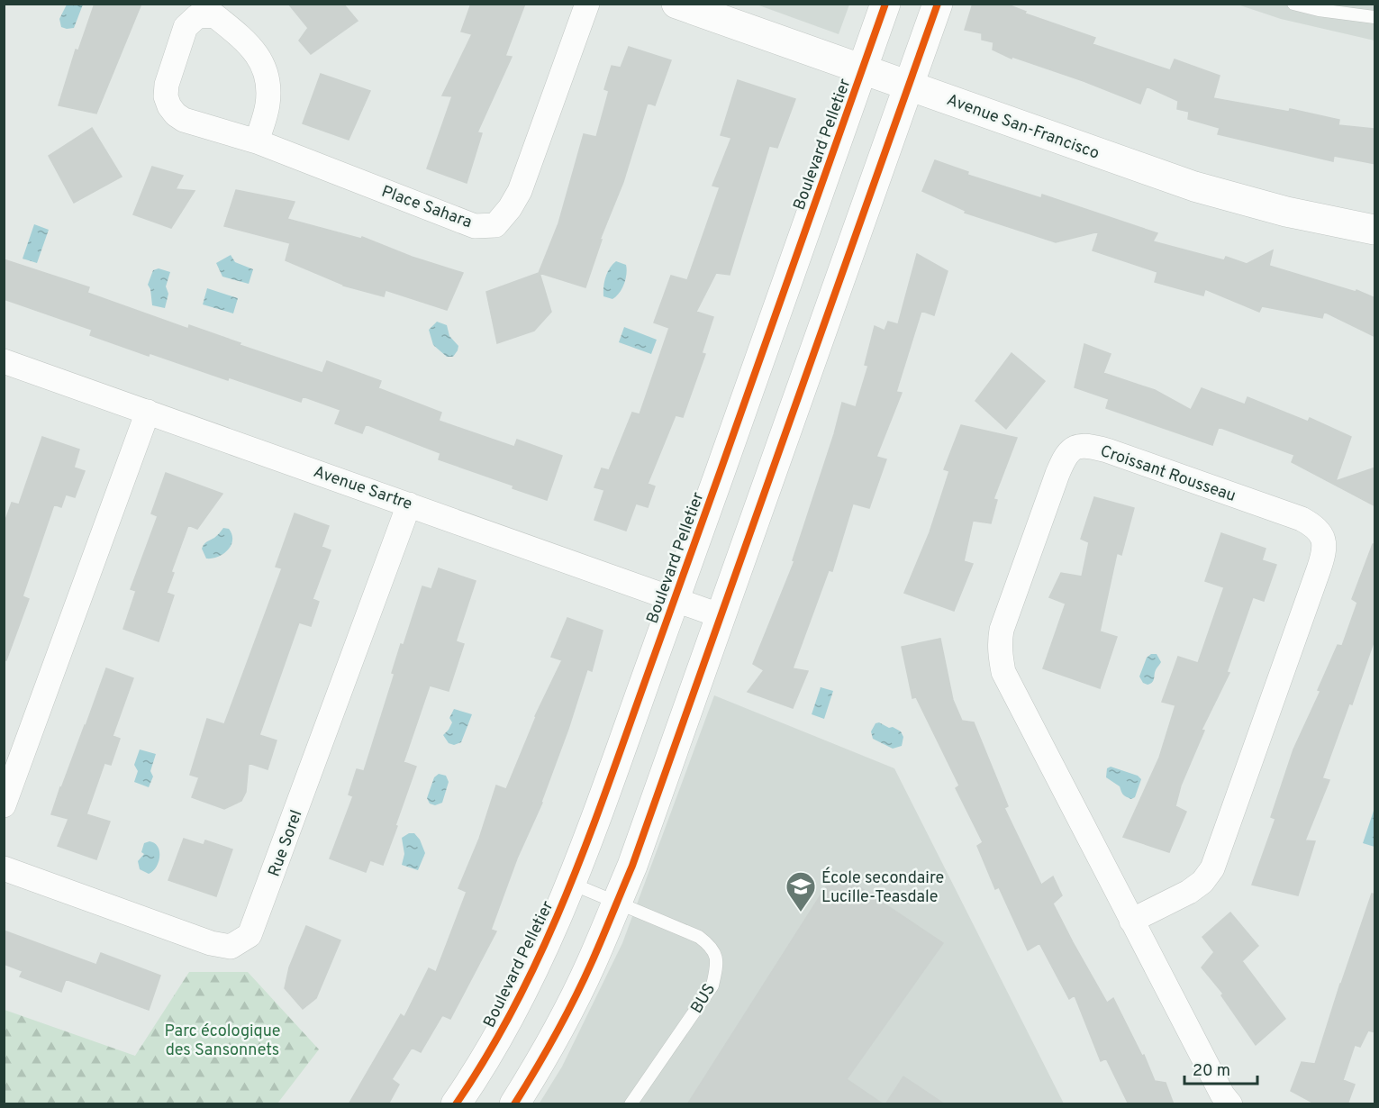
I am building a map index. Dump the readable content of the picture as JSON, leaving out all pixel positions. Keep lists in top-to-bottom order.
{
  "streets": {
    "street": [
      "Avenue San-Francisco",
      "Boulevard Pelletier",
      "Place Sahara",
      "Croissant Rousseau",
      "Avenue Sartre",
      "Rue Sorel"
    ],
    "lane": ["BUS"]
  },
  "crossings": [
    ["Avenue San-Francisco", "Boulevard Pelletier"],
    ["Boulevard Pelletier", "Avenue Sartre"],
    ["Boulevard Pelletier", "BUS"],
    ["Avenue Sartre", "Rue Sorel"]
  ],
  "parks": ["Parc écologique des Sansonnets"],
  "places": {
    "school or university": ["École secondaire Lucille-Teasdale"]
  },
  "scale_bar": "20 m"
}
